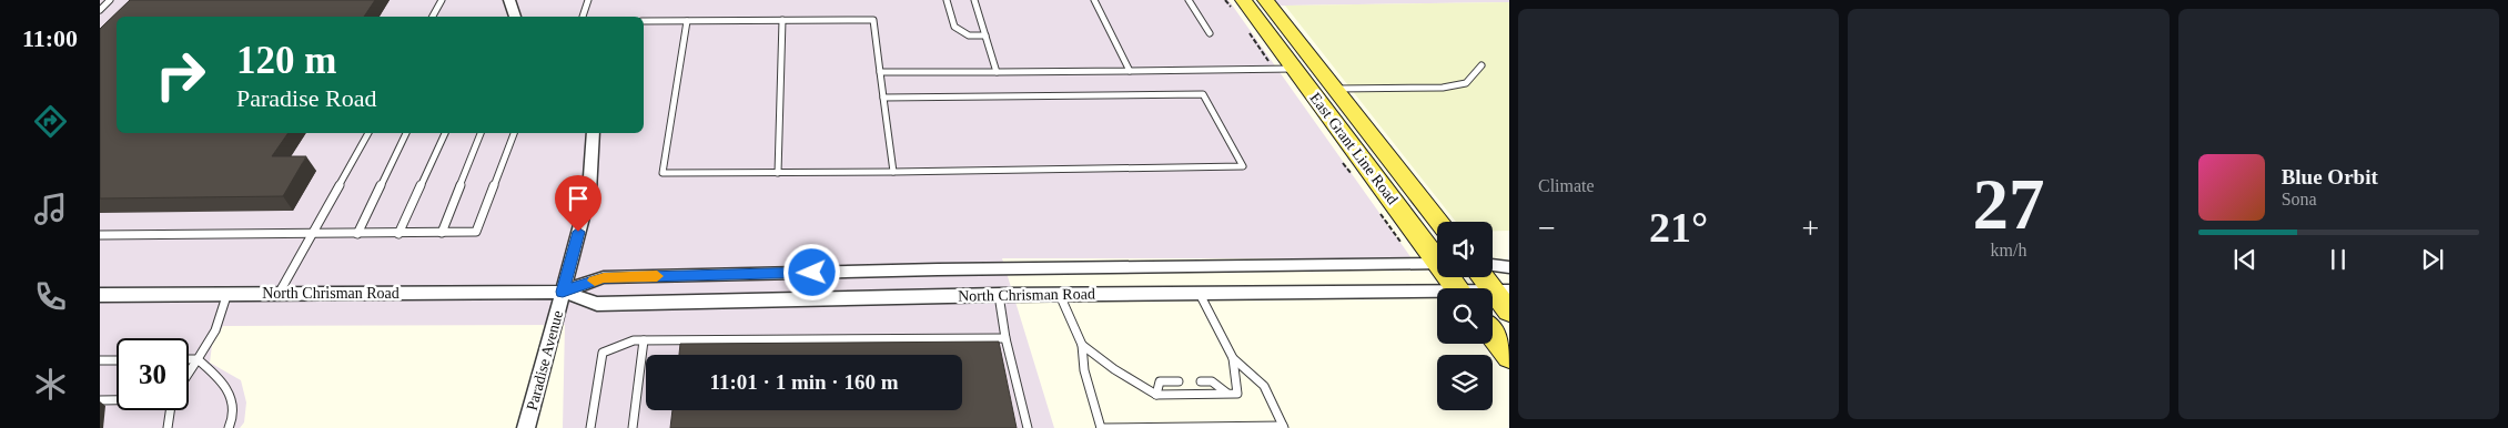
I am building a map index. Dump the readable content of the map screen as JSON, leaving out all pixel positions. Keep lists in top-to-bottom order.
{
  "streets": {
    "main road": ["East Grant Line Road"],
    "street": ["North Chrisman Road", "Paradise Avenue"]
  },
  "crossings": [
    ["North Chrisman Road", "Paradise Avenue"]
  ],
  "page": {
    "tabs": "11:00",
    "tile": [
      "Climate",
      ["27", "km/h"]
    ],
    "turn": ["120 m", "Paradise Road"],
    "song": ["Blue Orbit", "Sona"],
    "heat": ["−", "21°", "+"],
    "limit": "30",
    "trip": "11:01 · 1 min · 160 m"
  }
}
